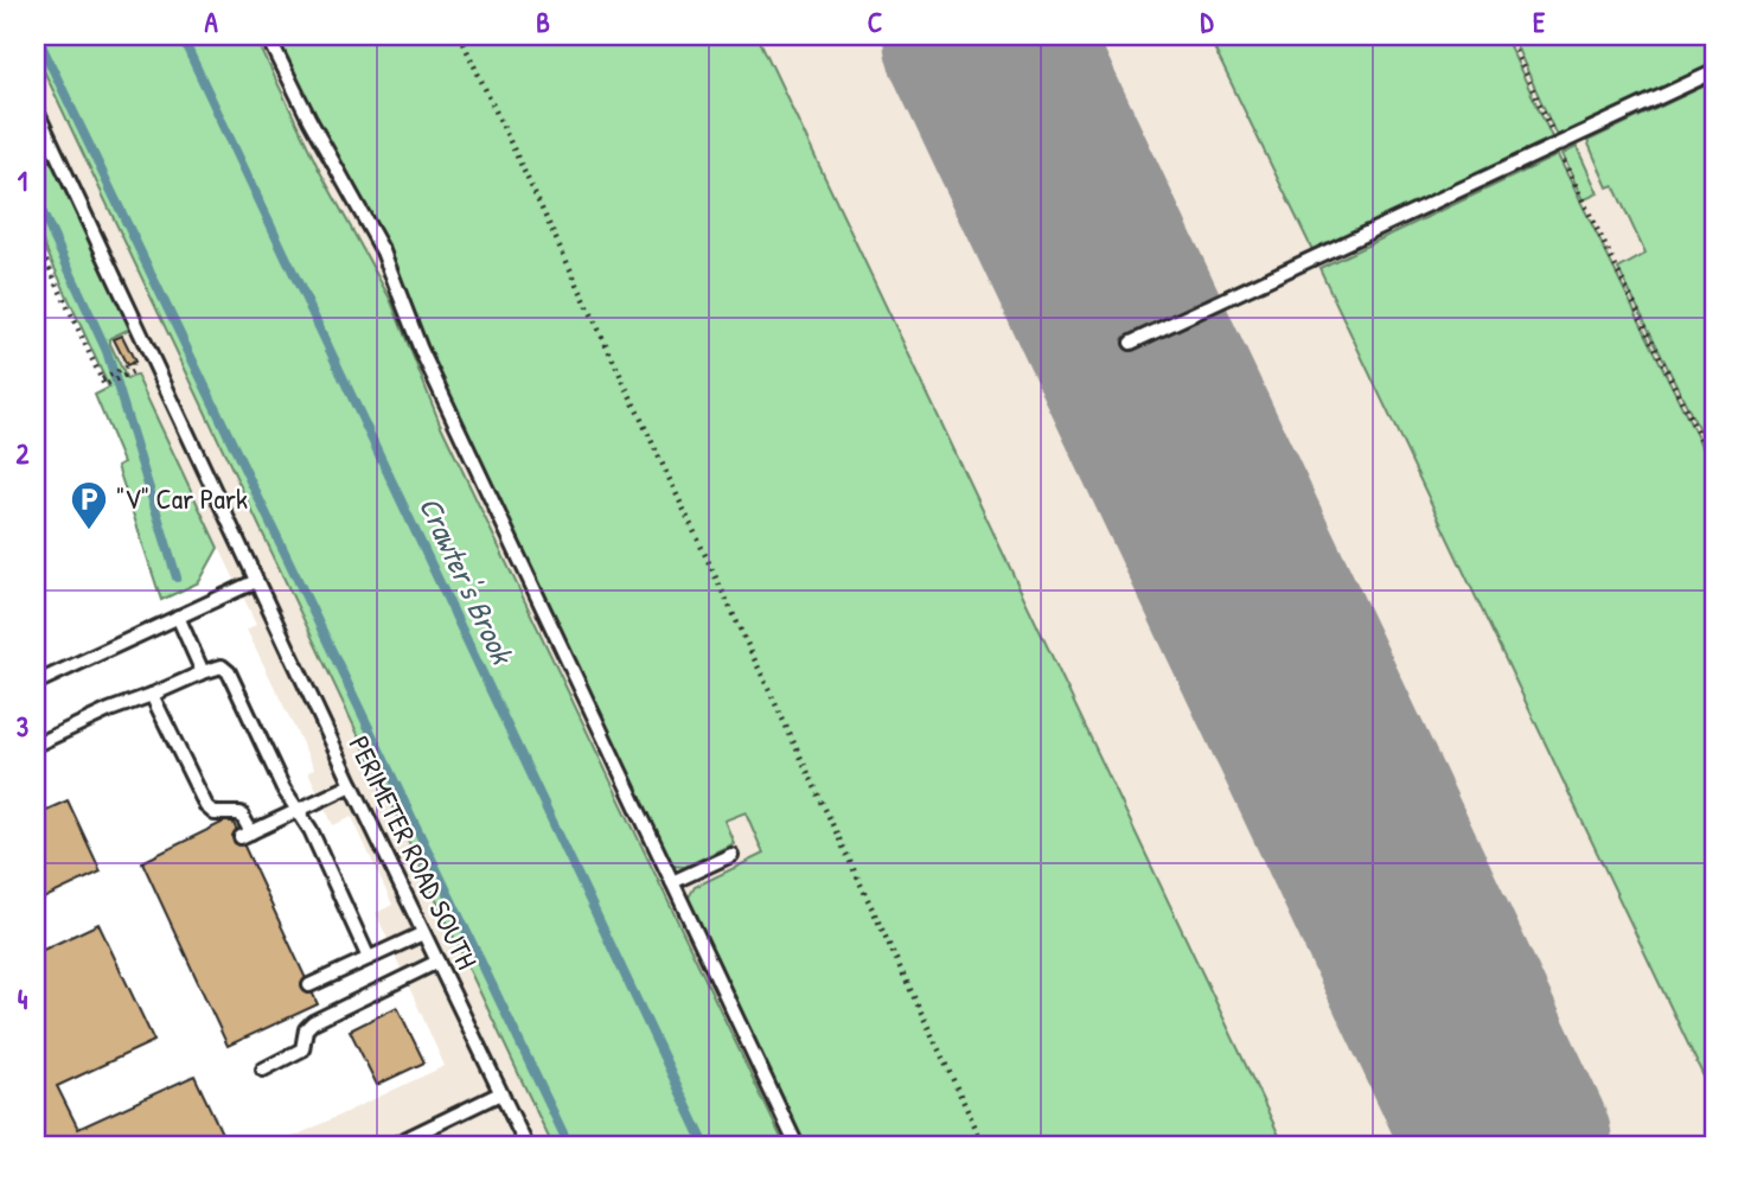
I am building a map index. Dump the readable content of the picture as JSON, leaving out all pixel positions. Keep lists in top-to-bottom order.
{
  "streets": {
    "lane": ["PERIMETER ROAD SOUTH"]
  },
  "water": ["Crawter's Brook"],
  "places": {
    "parking": ["\"V\" Car Park"]
  },
  "grid": {
    "columns": [
      "A",
      "B",
      "C",
      "D",
      "E"
    ],
    "rows": [
      "1",
      "2",
      "3",
      "4"
    ]
  }
}
